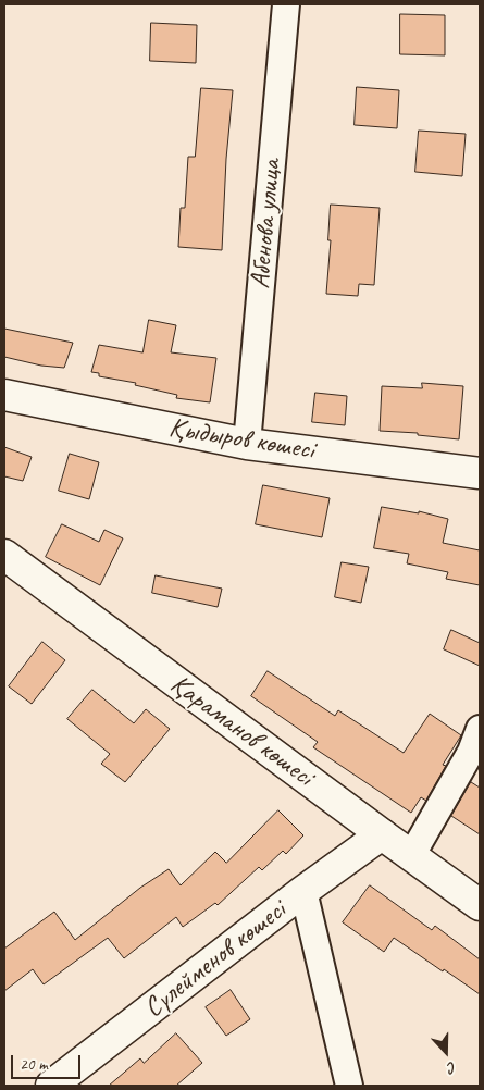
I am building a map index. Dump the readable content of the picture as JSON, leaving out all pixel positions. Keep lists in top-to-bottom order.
{
  "streets": {
    "street": [
      "Абенова улица",
      "Қыдыров көшесі",
      "Қараманов көшесі",
      "Сүлейменов көшесі"
    ]
  },
  "crossings": [
    ["Абенова улица", "Қыдыров көшесі"],
    ["Қараманов көшесі", "Сүлейменов көшесі"]
  ],
  "scale_bar": "20 m",
  "north": "bottom"
}
